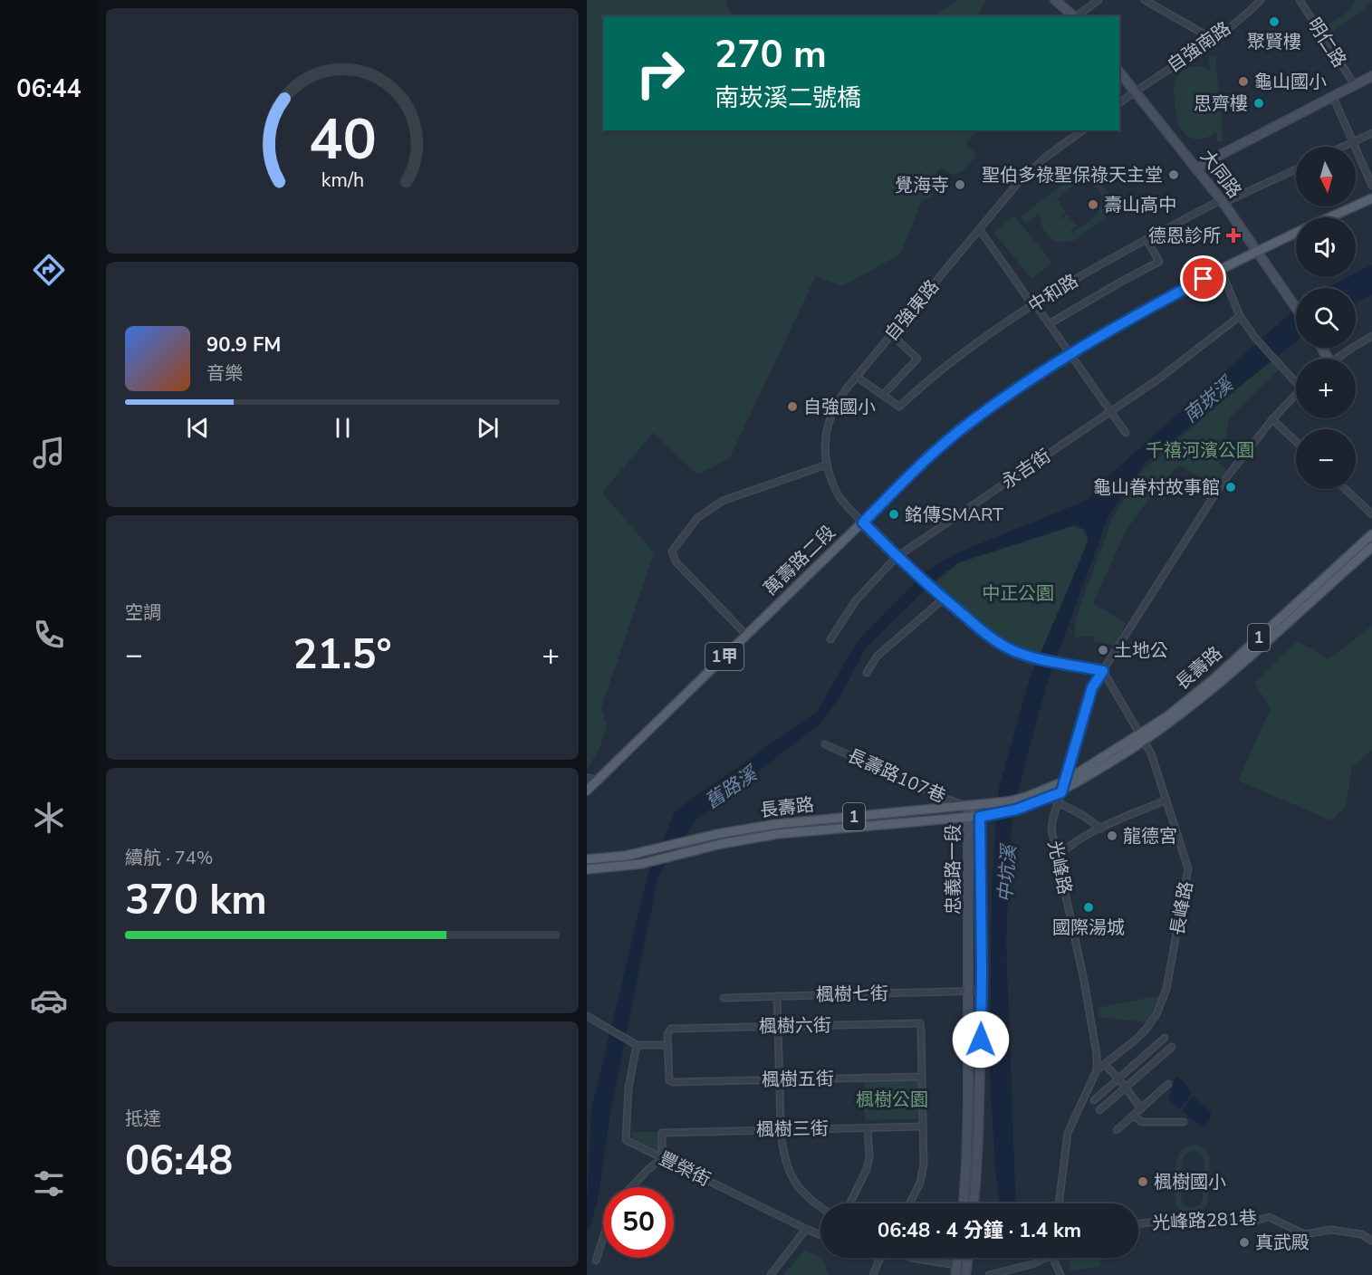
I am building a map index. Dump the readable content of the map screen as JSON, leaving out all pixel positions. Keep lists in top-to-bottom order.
{
  "streets": {
    "main road": [
      "大同路",
      "萬壽路二段",
      "1",
      "1甲",
      "長壽路",
      "忠義路一段"
    ],
    "street": [
      "明仁路",
      "自強南路",
      "中和路",
      "自強東路",
      "永吉街",
      "長壽路107巷",
      "光峰路",
      "長峰路",
      "楓樹七街",
      "楓樹六街",
      "楓樹五街",
      "楓樹三街",
      "豐榮街",
      "光峰路281巷"
    ]
  },
  "crossings": [
    ["自強南路", "大同路"],
    ["大同路", "中和路"],
    ["大同路", "萬壽路二段"],
    ["自強東路", "永吉街"],
    ["自強東路", "萬壽路二段"],
    ["自強東路", "光峰路"],
    ["自強東路", "長峰路"],
    ["永吉街", "光峰路"],
    ["長壽路", "長壽路107巷"],
    ["長壽路", "光峰路"],
    ["長壽路", "忠義路一段"],
    ["長壽路", "長峰路"],
    ["長壽路107巷", "忠義路一段"],
    ["光峰路", "長峰路"],
    ["忠義路一段", "楓樹七街"],
    ["楓樹六街", "楓樹五街"],
    ["楓樹三街", "豐榮街"]
  ],
  "water": ["南崁溪", "舊路溪", "中坑溪"],
  "parks": ["千禧河濱公園", "中正公園", "楓樹公園"],
  "places": {
    "other": [
      "聚賢樓",
      "龜山國小",
      "思齊樓",
      "聖伯多祿聖保祿天主堂",
      "覺海寺",
      "壽山高中",
      "自強國小",
      "龜山眷村故事館",
      "銘傳SMART",
      "土地公",
      "龍德宮",
      "國際湯城",
      "楓樹國小",
      "真武殿"
    ],
    "health": ["德恩診所"]
  },
  "north": "bottom",
  "page": {
    "tabs": "06:44",
    "turn": ["270 m", "南崁溪二號橋"],
    "map_buttons": ["+", "−"],
    "song": ["90.9 FM", "音樂"],
    "tile": [
      "空調",
      ["續航 · 74%", "370 km"],
      ["抵達", "06:48"]
    ],
    "heat": ["−", "21.5°", "+"],
    "limit": "50",
    "trip": "06:48 · 4 分鐘 · 1.4 km",
    "gauge": ["40", "km/h"]
  }
}
